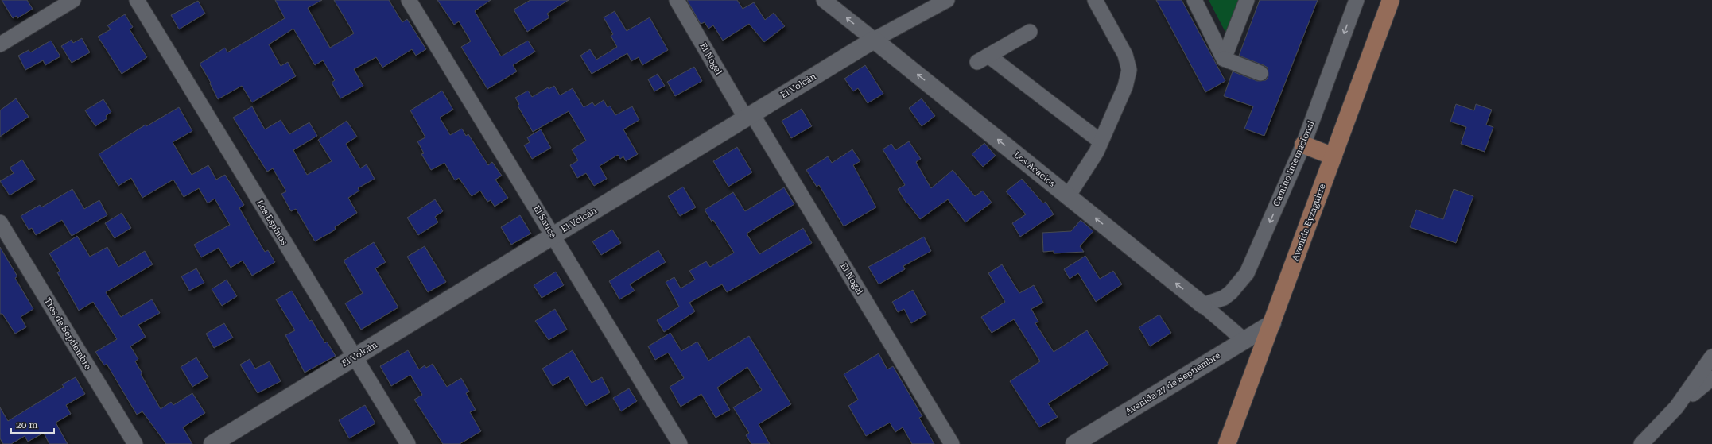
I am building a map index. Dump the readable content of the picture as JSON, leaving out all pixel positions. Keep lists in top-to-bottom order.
{
  "streets": {
    "main road": ["Avenida Eyzaguirre"],
    "street": [
      "El Nogal",
      "El Volcán",
      "Camino Internacional",
      "Los Acacios",
      "El Sauce",
      "Los Espinos",
      "Tres de Septiembre",
      "Avenida 27 de Septiembre"
    ]
  },
  "crossings": [
    ["El Nogal", "El Volcán"],
    ["El Volcán", "Los Acacios"],
    ["El Volcán", "El Sauce"],
    ["El Volcán", "Los Espinos"],
    ["Camino Internacional", "Los Acacios"],
    ["Los Acacios", "Avenida 27 de Septiembre"],
    ["Avenida Eyzaguirre", "Avenida 27 de Septiembre"]
  ],
  "one_way": ["Camino Internacional", "Los Acacios"],
  "scale_bar": "20 m"
}
